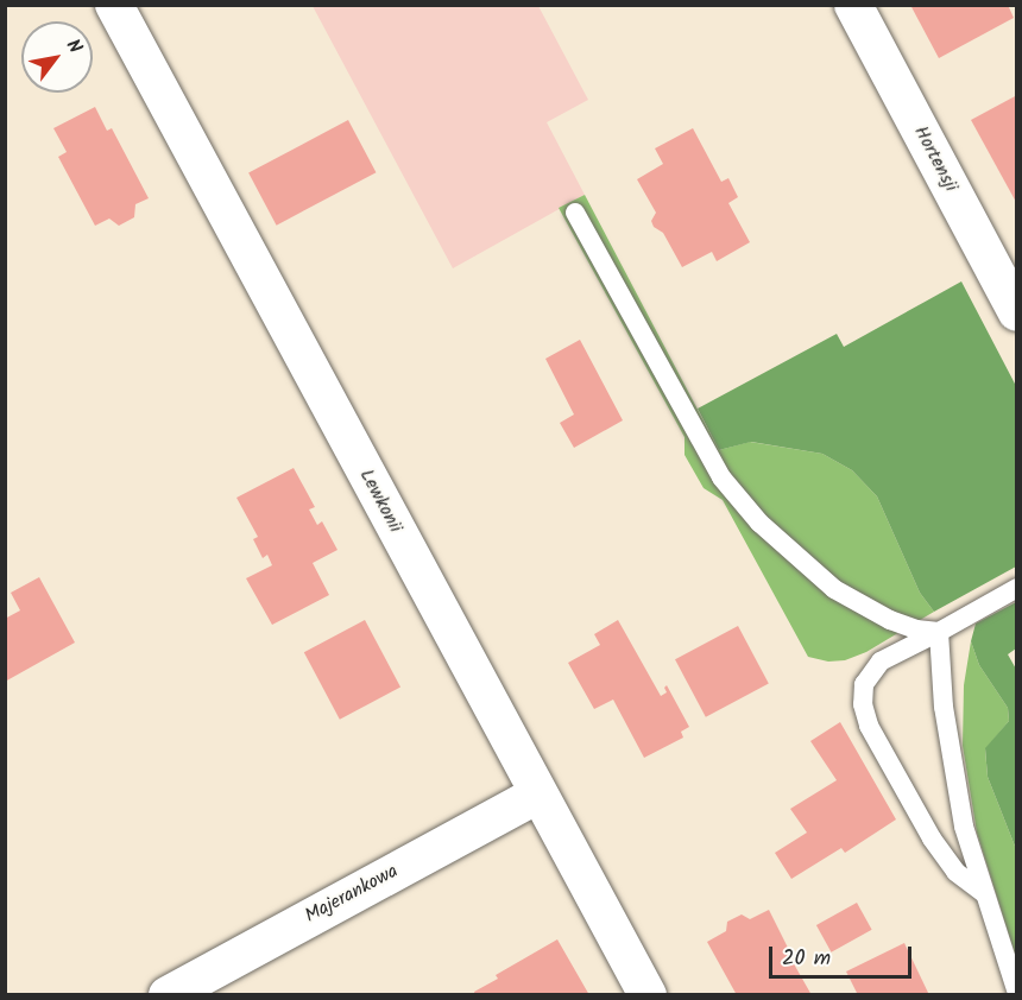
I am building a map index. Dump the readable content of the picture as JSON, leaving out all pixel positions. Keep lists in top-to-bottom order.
{
  "streets": {
    "street": ["Hortensji", "Lewkonii", "Majerankowa"]
  },
  "crossings": [
    ["Lewkonii", "Majerankowa"]
  ],
  "scale_bar": "20 m",
  "north": "top right"
}
